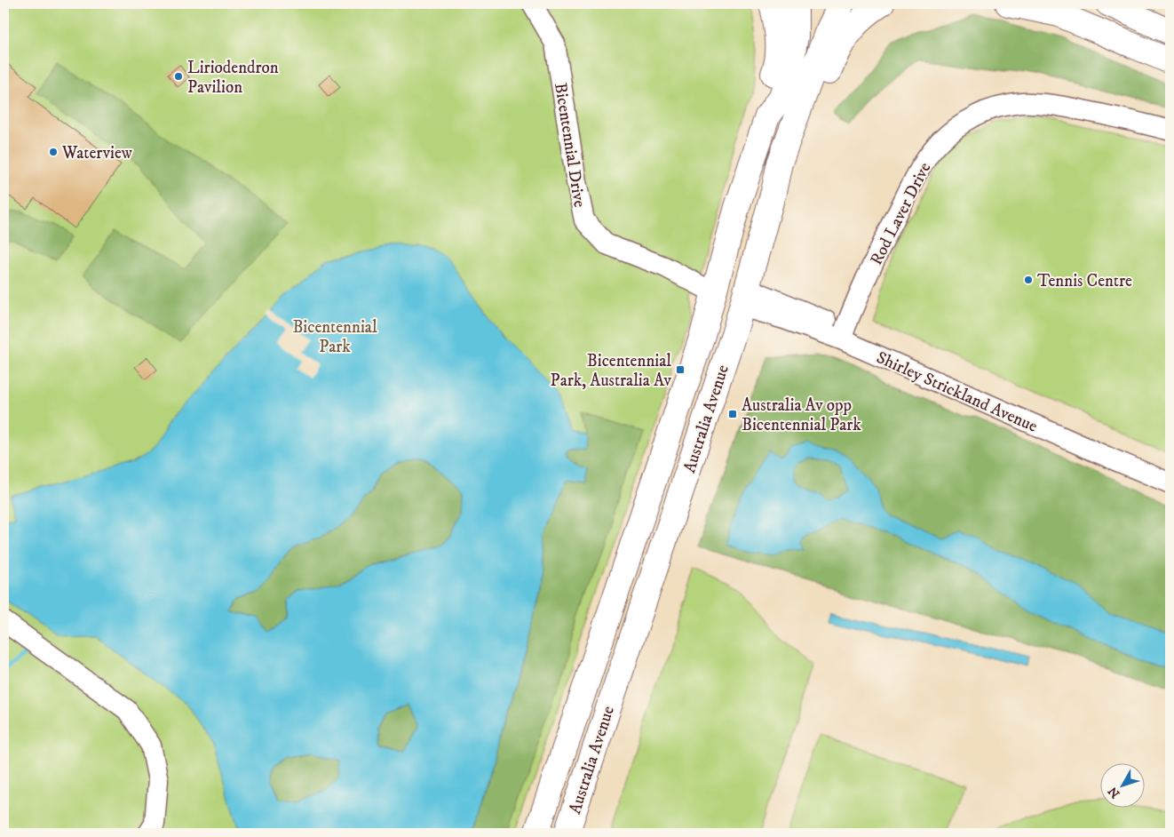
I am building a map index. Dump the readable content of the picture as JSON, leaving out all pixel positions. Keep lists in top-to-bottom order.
{
  "streets": {
    "main road": ["Australia Avenue"],
    "street": ["Bicentennial Drive", "Rod Laver Drive", "Shirley Strickland Avenue"]
  },
  "crossings": [
    ["Bicentennial Drive", "Australia Avenue"],
    ["Rod Laver Drive", "Shirley Strickland Avenue"],
    ["Shirley Strickland Avenue", "Australia Avenue"]
  ],
  "parks": ["Bicentennial Park"],
  "places": {
    "other": ["Liriodendron Pavilion", "Waterview", "Tennis Centre"],
    "transit": ["Bicentennial Park, Australia Av", "Australia Av opp Bicentennial Park"]
  },
  "north": "bottom left"
}
